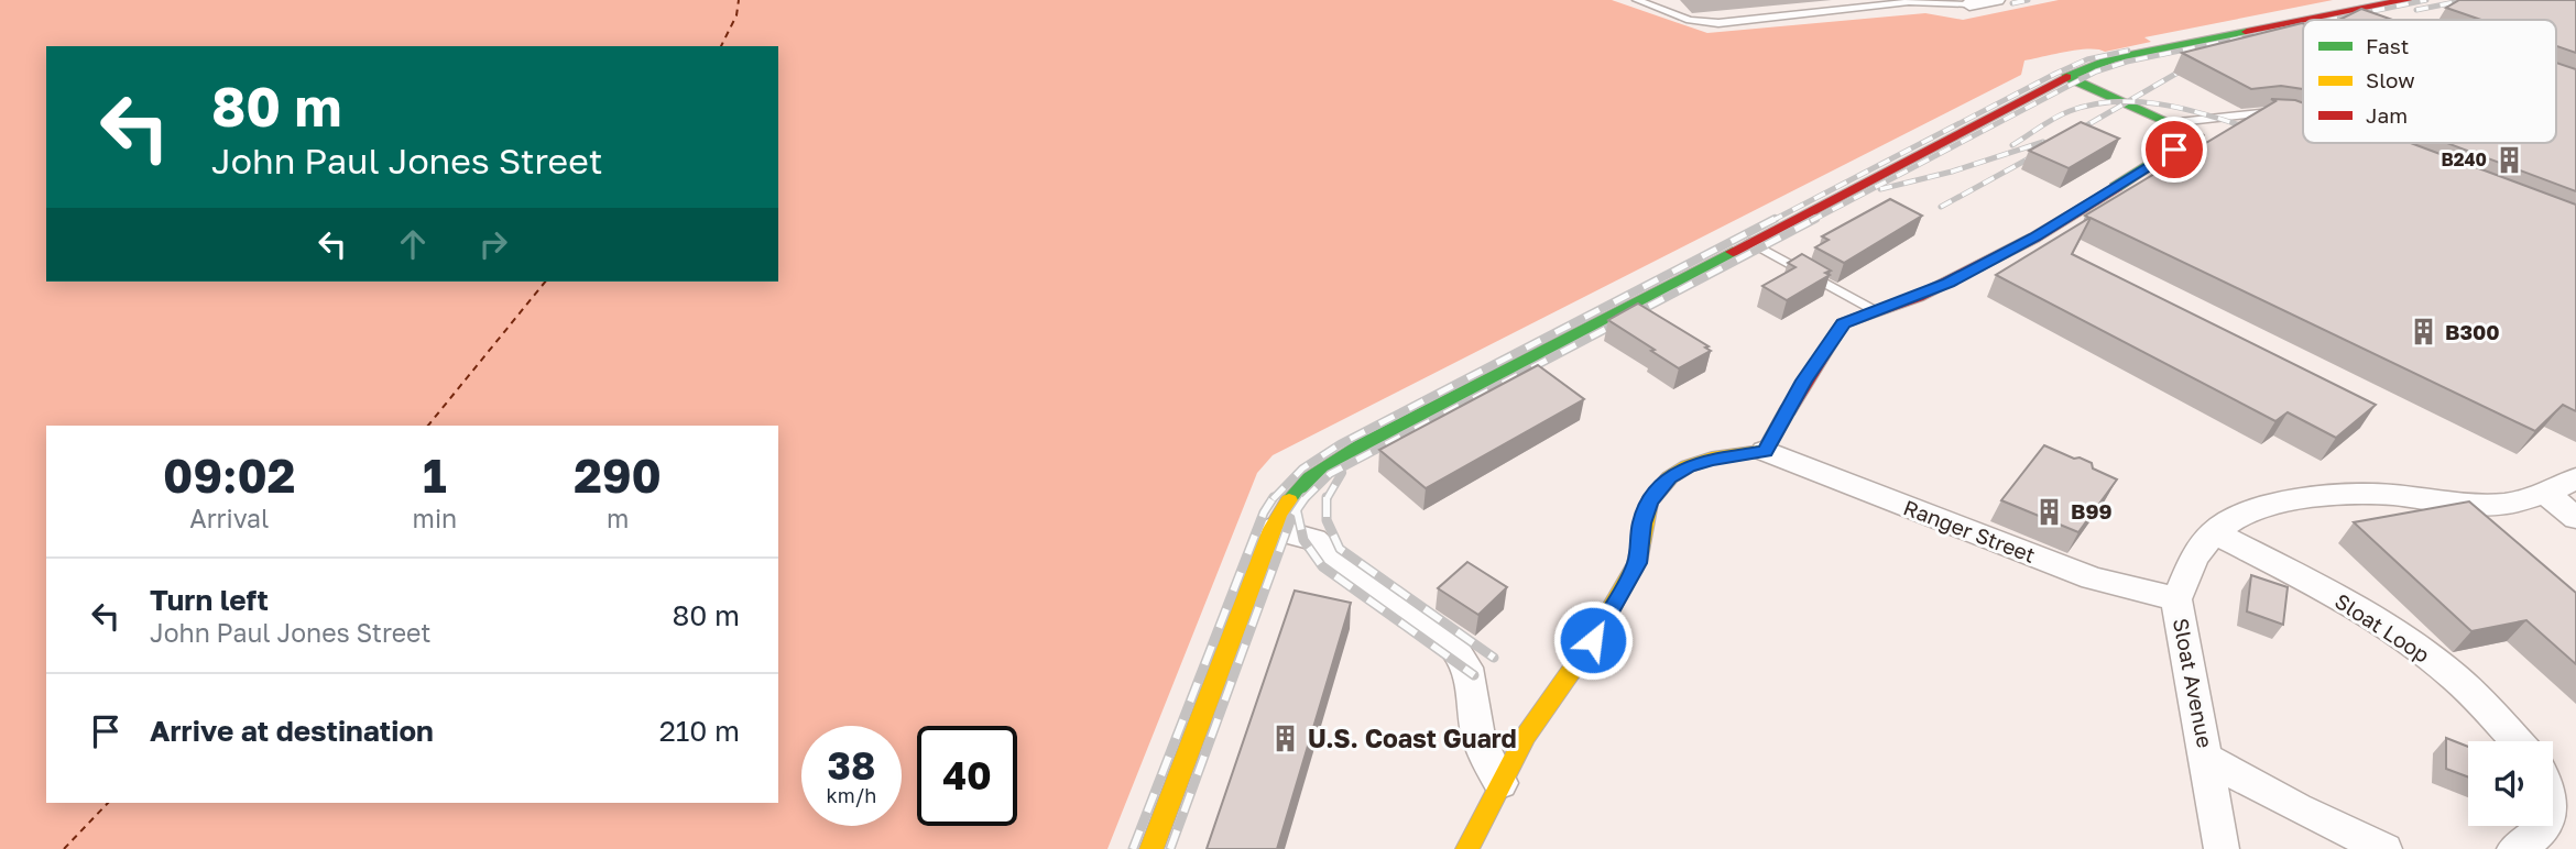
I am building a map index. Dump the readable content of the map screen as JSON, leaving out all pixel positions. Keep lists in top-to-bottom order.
{
  "streets": {
    "street": ["Ranger Street", "Sloat Loop", "Sloat Avenue"]
  },
  "crossings": [
    ["Ranger Street", "Sloat Avenue"],
    ["Sloat Loop", "Sloat Avenue"]
  ],
  "places": {
    "building": [
      "B240",
      "B300",
      "B99",
      "U.S. Coast Guard"
    ]
  },
  "legend": ["Fast", "Slow", "Jam"],
  "page": {
    "turn": ["80 m", "John Paul Jones Street"],
    "eta": [
      "09:02",
      "Arrival",
      "1",
      "min",
      "290",
      "m"
    ],
    "list": [
      {
        "name": "Turn left",
        "note": "John Paul Jones Street",
        "value": "80 m"
      },
      {
        "name": "Arrive at destination",
        "value": "210 m"
      }
    ],
    "speed": "38 km/h",
    "limit": "40"
  }
}
